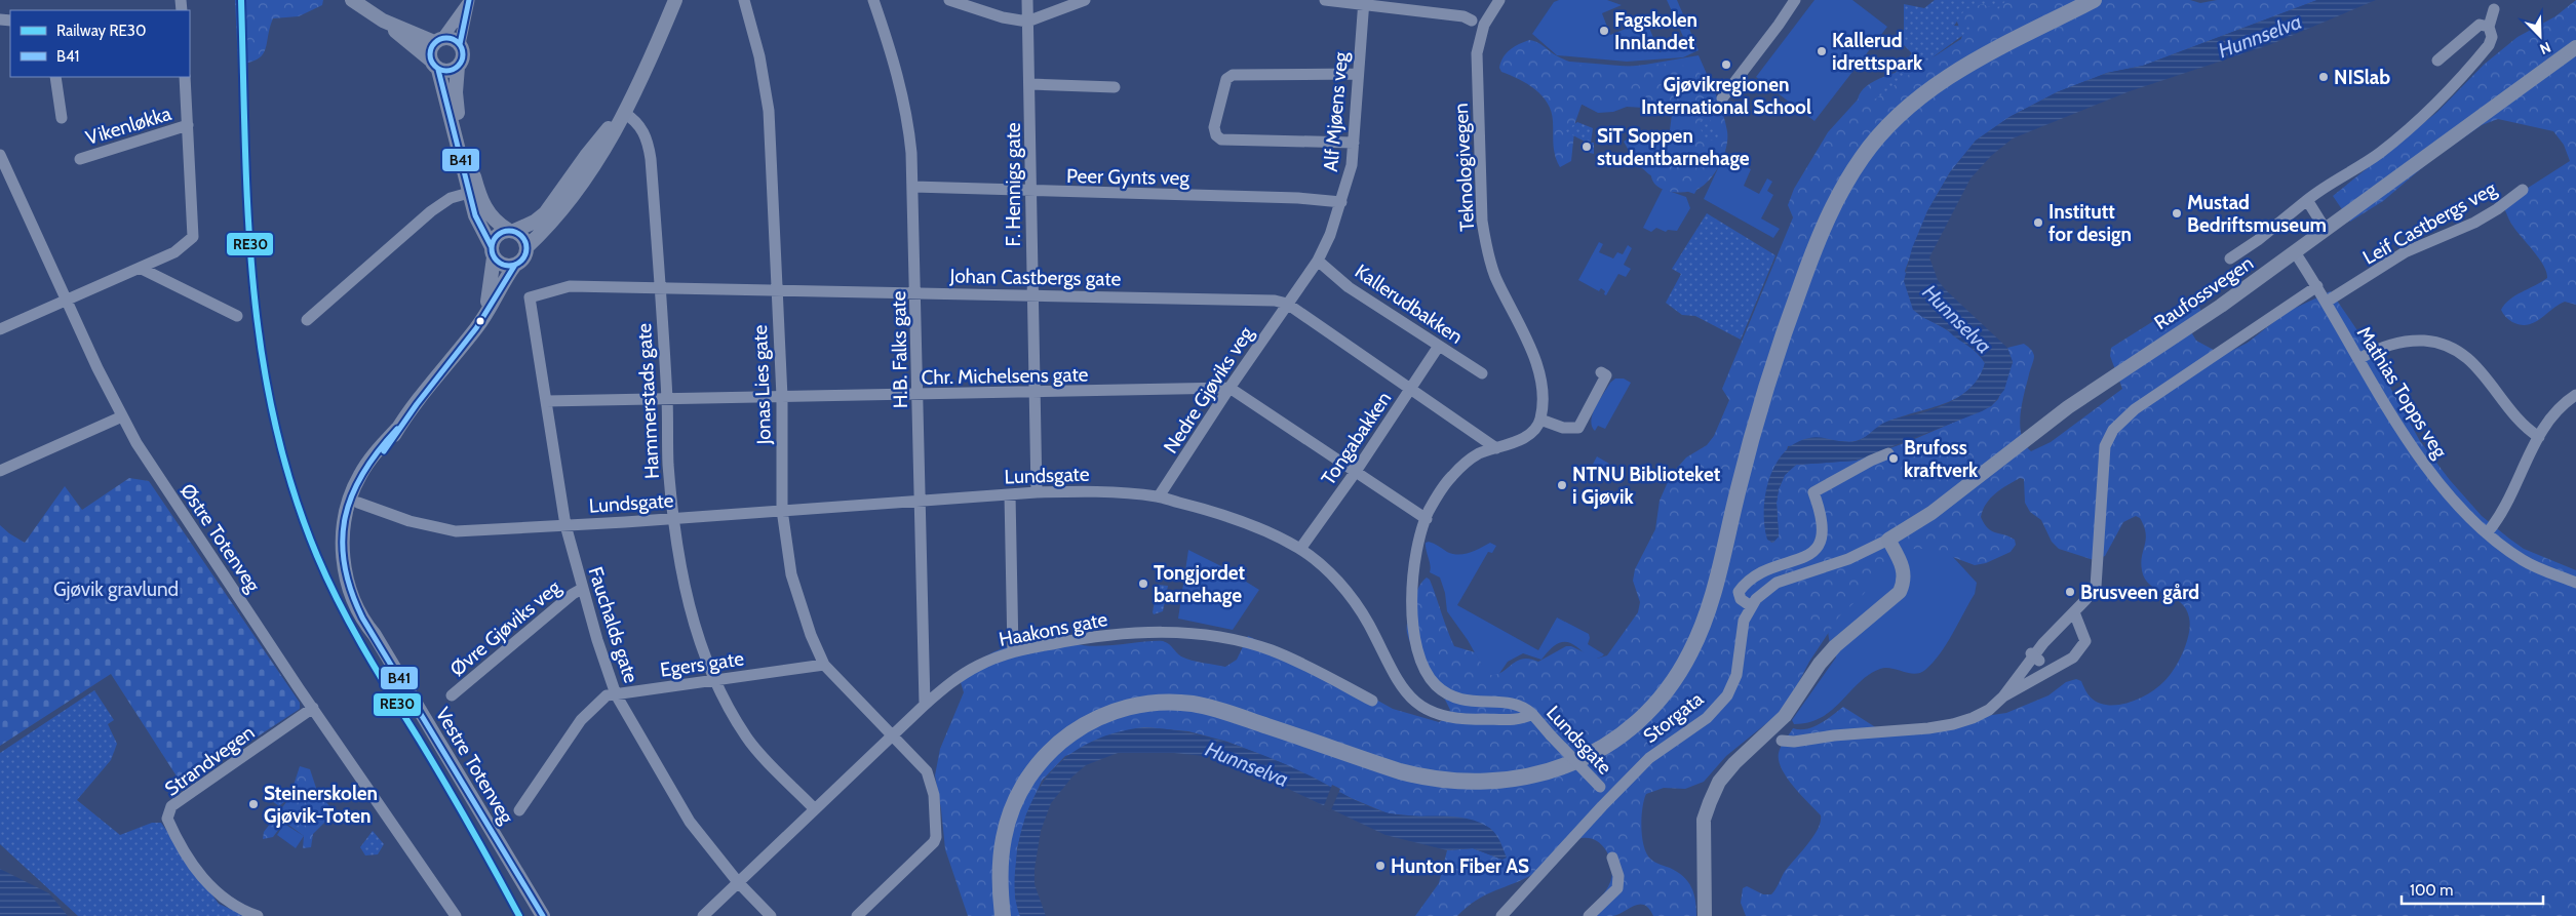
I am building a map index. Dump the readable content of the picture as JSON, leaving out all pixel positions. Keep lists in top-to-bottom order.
{
  "streets": {
    "main road": ["Raufossvegen", "Vestre Totenveg"],
    "street": [
      "Alf Mjøens veg",
      "Vikenløkka",
      "Teknologivegen",
      "Peer Gynts veg",
      "F. Hennigs gate",
      "Leif Castbergs veg",
      "Johan Castbergs gate",
      "Kallerudbakken",
      "H.B. Falks gate",
      "Chr. Michelsens gate",
      "Jonas Lies gate",
      "Nedre Gjøviks veg",
      "Mathias Topps veg",
      "Hammerstads gate",
      "Tongabakken",
      "Lundsgate",
      "Østre Totenveg",
      "Fauchalds gate",
      "Øvre Gjøviks veg",
      "Haakons gate",
      "Egers gate",
      "Storgata",
      "Strandvegen"
    ]
  },
  "crossings": [
    ["Alf Mjøens veg", "Peer Gynts veg"],
    ["Alf Mjøens veg", "Johan Castbergs gate"],
    ["Alf Mjøens veg", "Kallerudbakken"],
    ["Alf Mjøens veg", "Nedre Gjøviks veg"],
    ["Peer Gynts veg", "F. Hennigs gate"],
    ["Peer Gynts veg", "H.B. Falks gate"],
    ["F. Hennigs gate", "Johan Castbergs gate"],
    ["F. Hennigs gate", "Chr. Michelsens gate"],
    ["F. Hennigs gate", "Lundsgate"],
    ["Leif Castbergs veg", "Mathias Topps veg"],
    ["Johan Castbergs gate", "H.B. Falks gate"],
    ["Johan Castbergs gate", "Jonas Lies gate"],
    ["Johan Castbergs gate", "Nedre Gjøviks veg"],
    ["Johan Castbergs gate", "Hammerstads gate"],
    ["Johan Castbergs gate", "Tongabakken"],
    ["Johan Castbergs gate", "Fauchalds gate"],
    ["Raufossvegen", "Mathias Topps veg"],
    ["Raufossvegen", "Storgata"],
    ["Kallerudbakken", "Tongabakken"],
    ["H.B. Falks gate", "Chr. Michelsens gate"],
    ["H.B. Falks gate", "Lundsgate"],
    ["H.B. Falks gate", "Haakons gate"],
    ["Chr. Michelsens gate", "Jonas Lies gate"],
    ["Chr. Michelsens gate", "Nedre Gjøviks veg"],
    ["Chr. Michelsens gate", "Hammerstads gate"],
    ["Chr. Michelsens gate", "Fauchalds gate"],
    ["Jonas Lies gate", "Lundsgate"],
    ["Jonas Lies gate", "Haakons gate"],
    ["Jonas Lies gate", "Egers gate"],
    ["Nedre Gjøviks veg", "Lundsgate"],
    ["Hammerstads gate", "Lundsgate"],
    ["Hammerstads gate", "Haakons gate"],
    ["Hammerstads gate", "Egers gate"],
    ["Tongabakken", "Lundsgate"],
    ["Lundsgate", "Fauchalds gate"],
    ["Lundsgate", "Storgata"],
    ["Lundsgate", "Vestre Totenveg"],
    ["Østre Totenveg", "Strandvegen"],
    ["Fauchalds gate", "Øvre Gjøviks veg"],
    ["Fauchalds gate", "Haakons gate"],
    ["Fauchalds gate", "Egers gate"]
  ],
  "water": ["Hunnselva"],
  "parks": ["Gjøvik gravlund"],
  "places": [
    "Fagskolen Innlandet",
    "Kallerud idrettspark",
    "Gjøvikregionen International School",
    "NISlab",
    "SiT Soppen studentbarnehage",
    "Mustad Bedriftsmuseum",
    "Institutt for design",
    "Brufoss kraftverk",
    "NTNU Biblioteket i Gjøvik",
    "Tongjordet barnehage",
    "Brusveen gård",
    "Steinerskolen Gjøvik-Toten",
    "Hunton Fiber AS"
  ],
  "lines": ["rail line RE30", "transit line B41"],
  "legend": ["Railway RE30", "B41"],
  "scale_bar": "100 m",
  "north": "bottom right"
}
